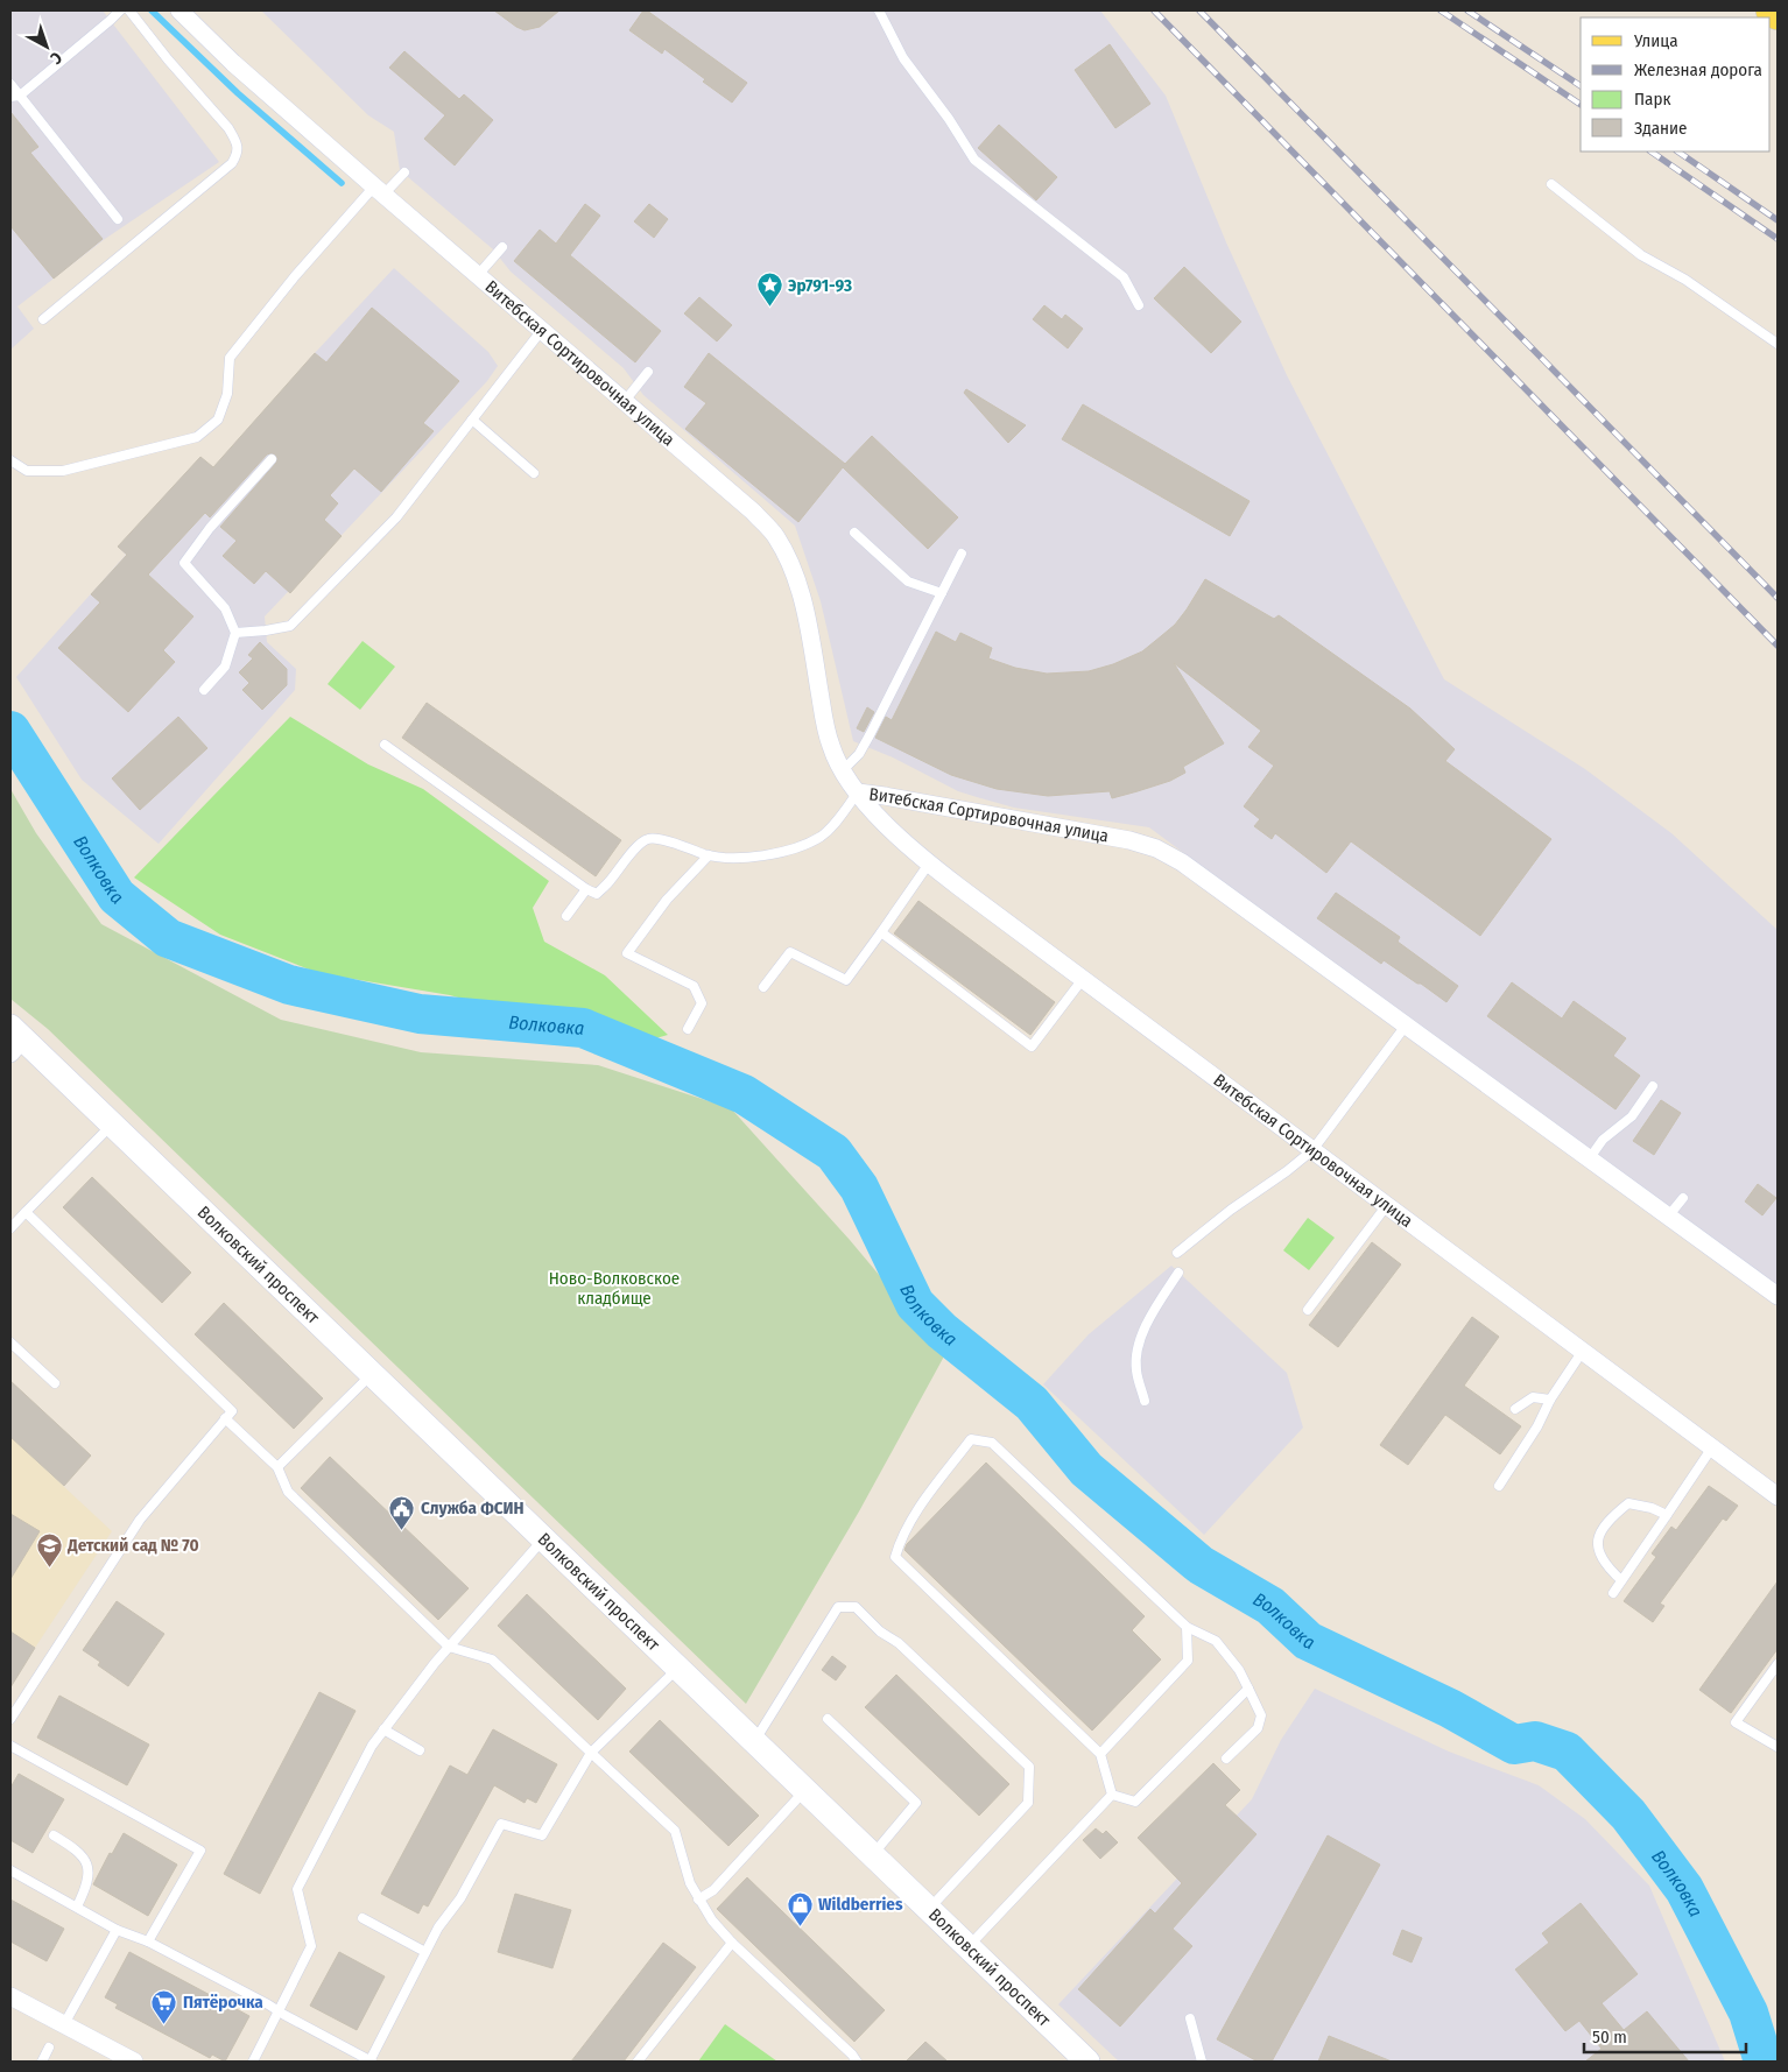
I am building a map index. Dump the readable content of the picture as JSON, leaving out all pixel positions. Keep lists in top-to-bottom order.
{
  "streets": {
    "street": ["Витебская Сортировочная улица", "Волковский проспект"]
  },
  "water": ["Волковка"],
  "parks": ["Ново-Волковское кладбище"],
  "places": {
    "place": ["Эр791-93"],
    "public building": ["Служба ФСИН"],
    "school or university": ["Детский сад № 70"],
    "shop": ["Wildberries"],
    "supermarket": ["Пятёрочка"]
  },
  "legend": [
    "Улица",
    "Железная дорога",
    "Парк",
    "Здание"
  ],
  "scale_bar": "50 m",
  "north": "bottom right"
}
